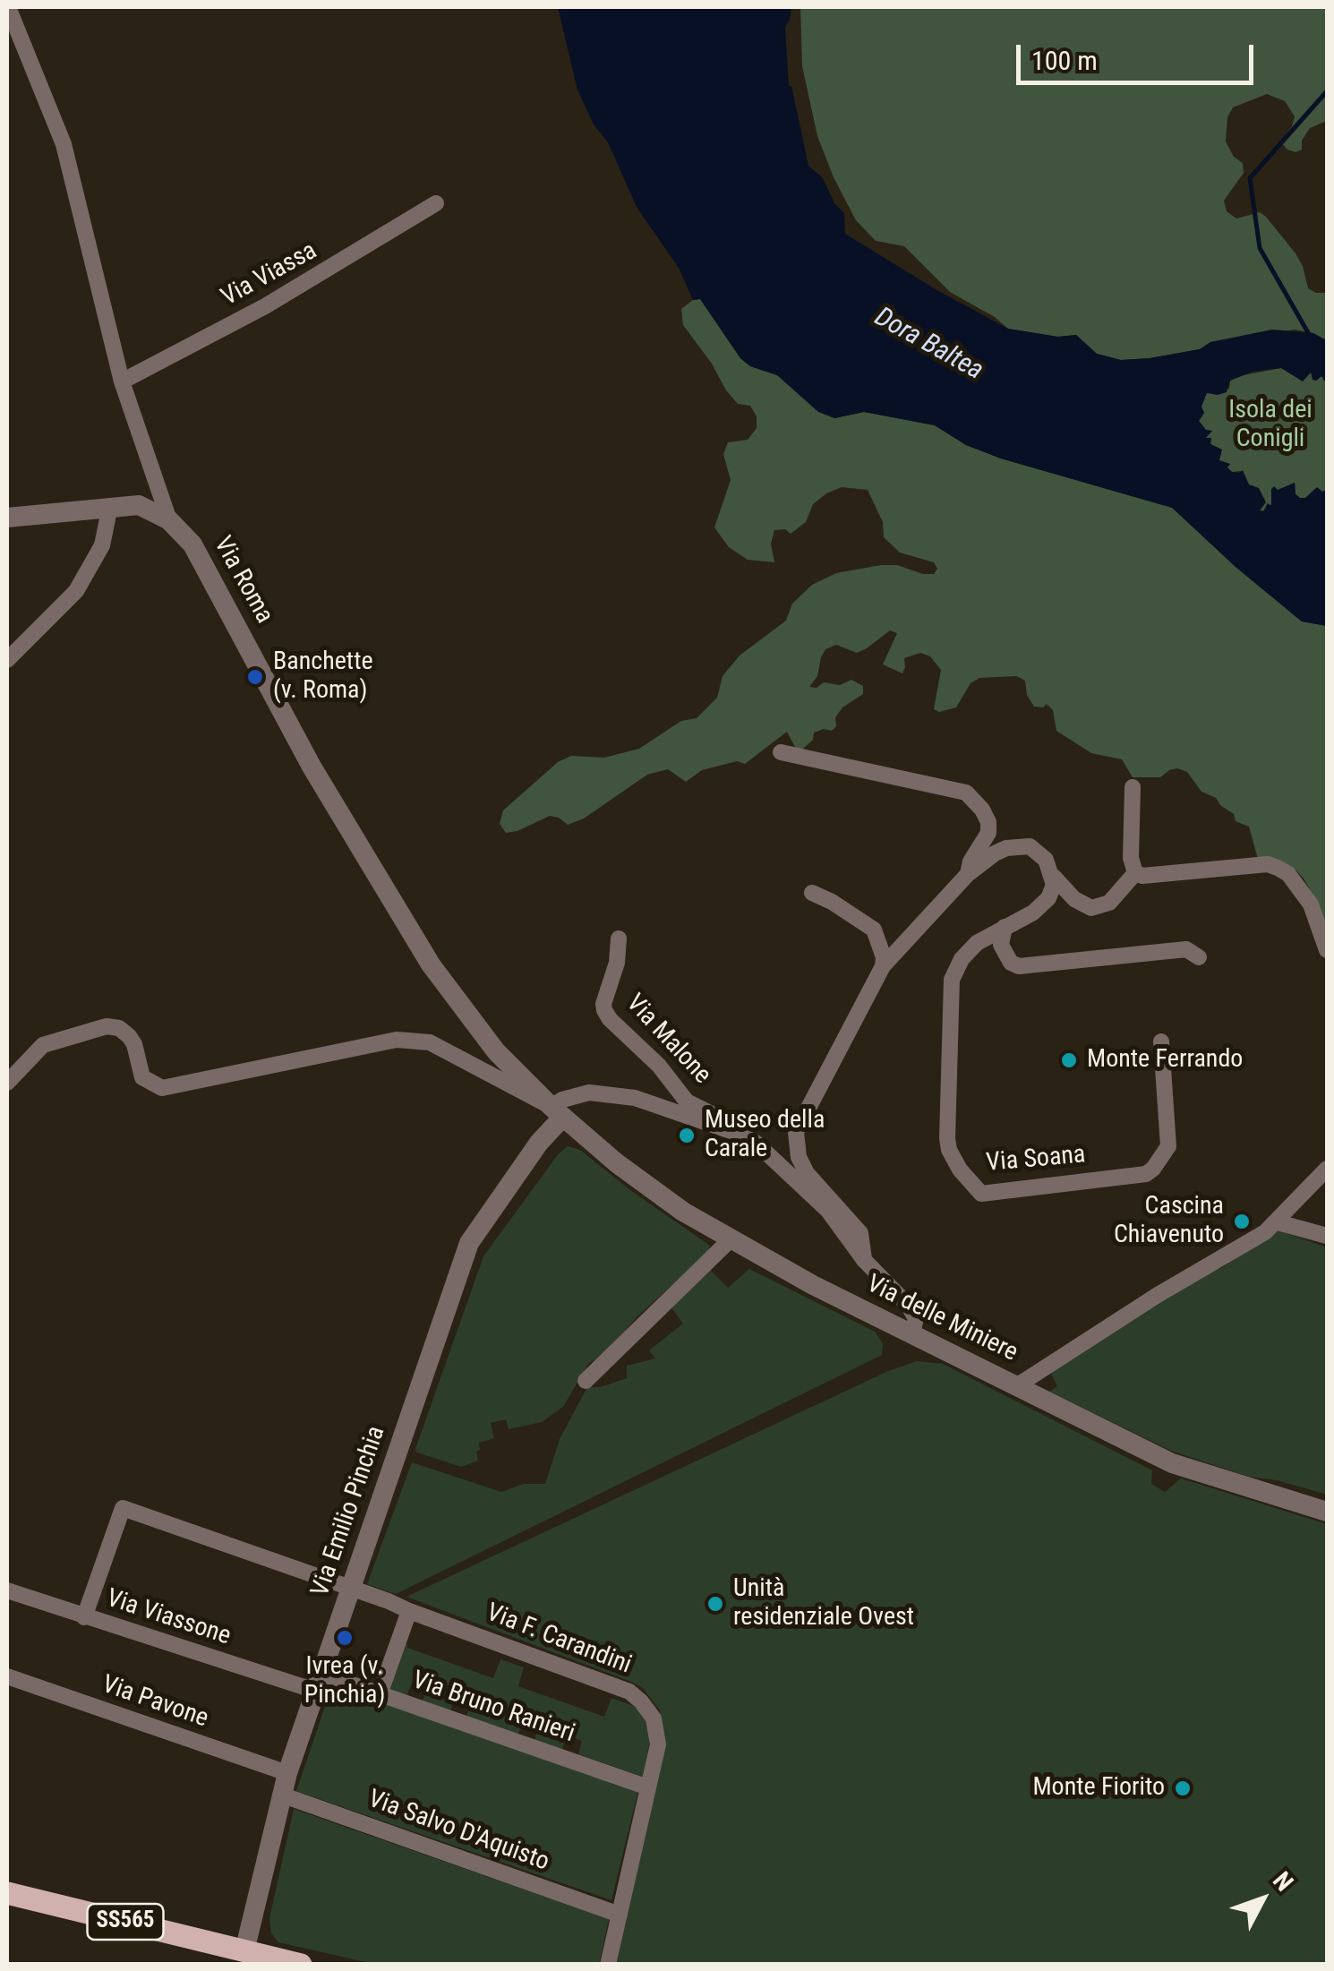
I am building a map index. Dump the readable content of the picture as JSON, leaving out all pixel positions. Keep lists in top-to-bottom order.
{
  "streets": {
    "main road": ["SS565"],
    "street": [
      "Via Viassa",
      "Via Roma",
      "Via Malone",
      "Via Soana",
      "Via delle Miniere",
      "Via Emilio Pinchia",
      "Via Viassone",
      "Via F. Carandini",
      "Via Pavone",
      "Via Bruno Ranieri",
      "Via Salvo D'Aquisto"
    ]
  },
  "crossings": [
    ["Via Viassa", "Via Roma"],
    ["Via Roma", "Via delle Miniere"],
    ["Via Roma", "Via Emilio Pinchia"],
    ["Via delle Miniere", "Via Emilio Pinchia"],
    ["Via Emilio Pinchia", "Via Viassone"],
    ["Via Emilio Pinchia", "Via F. Carandini"],
    ["Via Emilio Pinchia", "Via Pavone"],
    ["Via Emilio Pinchia", "Via Bruno Ranieri"],
    ["Via Emilio Pinchia", "Via Salvo D'Aquisto"],
    ["Via Emilio Pinchia", "SS565"],
    ["Via Viassone", "Via F. Carandini"],
    ["Via Viassone", "Via Bruno Ranieri"],
    ["Via F. Carandini", "Via Bruno Ranieri"],
    ["Via F. Carandini", "Via Salvo D'Aquisto"]
  ],
  "water": ["Dora Baltea"],
  "parks": ["Isola dei Conigli"],
  "places": [
    "Banchette (v. Roma)",
    "Monte Ferrando",
    "Museo della Carale",
    "Cascina Chiavenuto",
    "Unità residenziale Ovest",
    "Ivrea (v. Pinchia)",
    "Monte Fiorito"
  ],
  "scale_bar": "100 m",
  "north": "top right"
}
